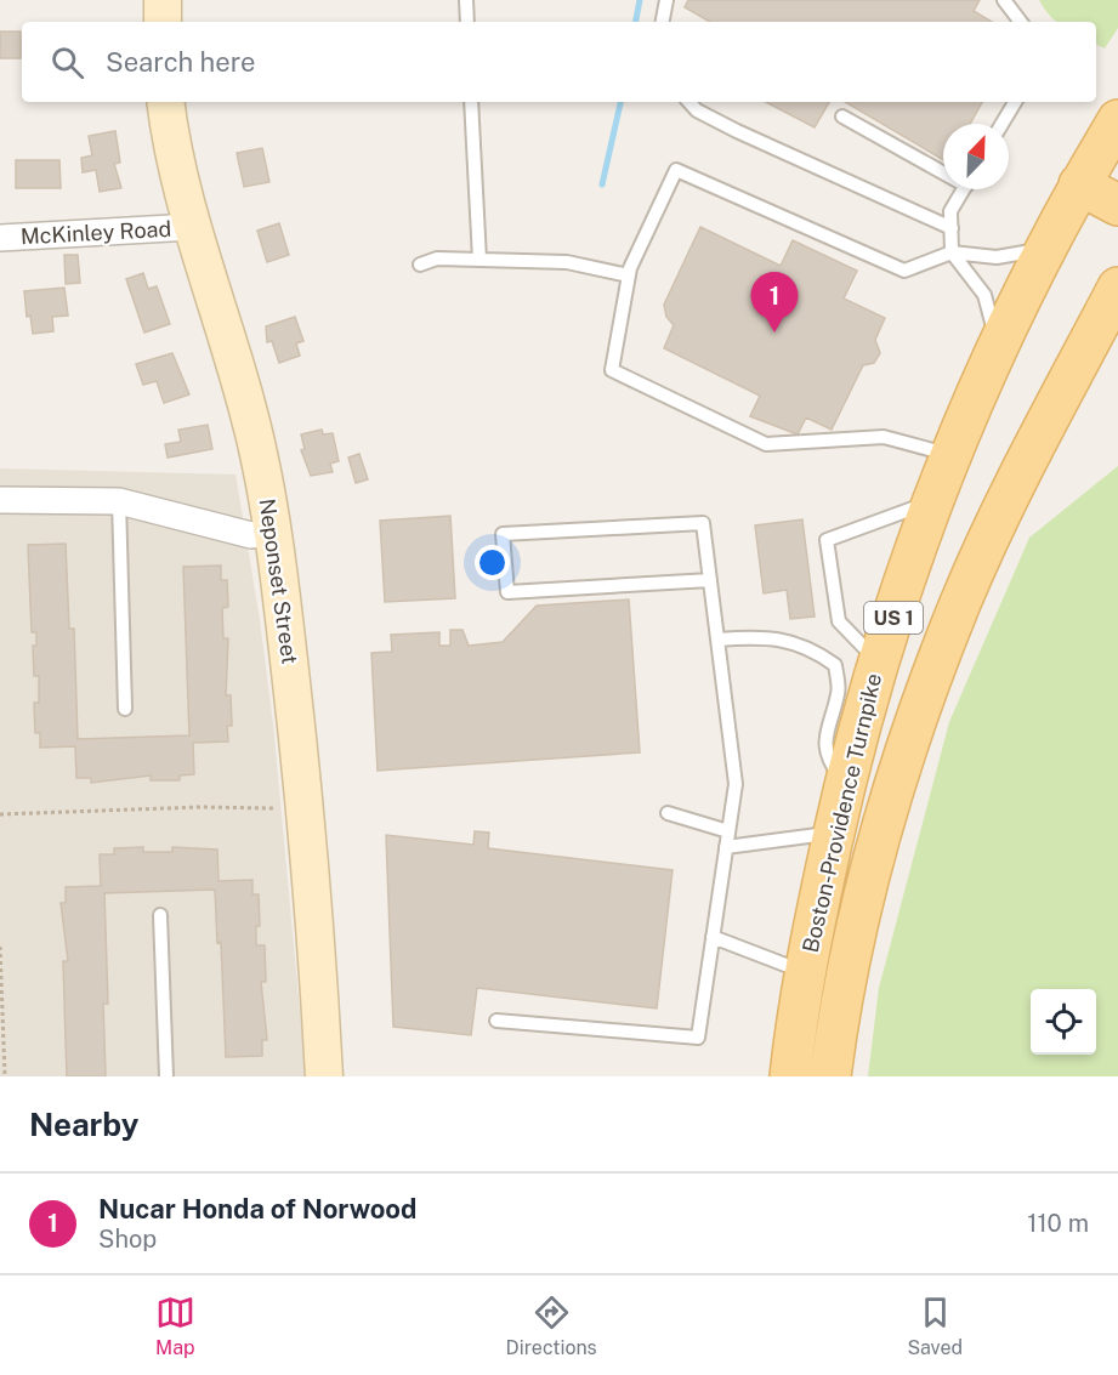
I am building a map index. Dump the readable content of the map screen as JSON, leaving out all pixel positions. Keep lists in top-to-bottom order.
{
  "streets": {
    "main road": ["US 1", "Boston-Providence Turnpike"],
    "street": ["McKinley Road", "Neponset Street"]
  },
  "crossings": [
    ["McKinley Road", "Neponset Street"]
  ],
  "north": "top right",
  "page": {
    "search": "Search here",
    "pins": "1",
    "heading": "Nearby",
    "list": [
      {
        "mark": "1",
        "name": "Nucar Honda of Norwood",
        "note": "Shop",
        "value": "110 m"
      }
    ],
    "nav": ["Map", "Directions", "Saved"]
  }
}
